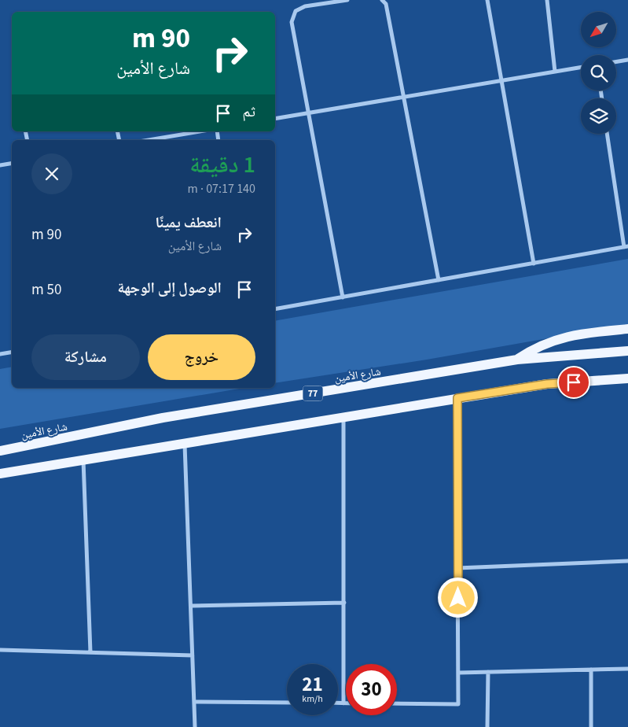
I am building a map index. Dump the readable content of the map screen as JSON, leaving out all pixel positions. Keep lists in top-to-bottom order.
{
  "streets": {
    "main road": ["شارع الأمين", "77"]
  },
  "crossings": [
    ["شارع الأمين", "77"]
  ],
  "north": "bottom left",
  "page": {
    "turn": ["90 m", "شارع الأمين"],
    "then": "ثم",
    "heading": ["1 دقيقة", "140 m · 07:17"],
    "list": [
      {
        "name": "انعطف يمينًا",
        "note": "شارع الأمين",
        "value": "90 m"
      },
      {
        "name": "الوصول إلى الوجهة",
        "value": "50 m"
      }
    ],
    "buttons": ["خروج", "مشاركة"],
    "speed": "21 km/h",
    "limit": "30"
  }
}
